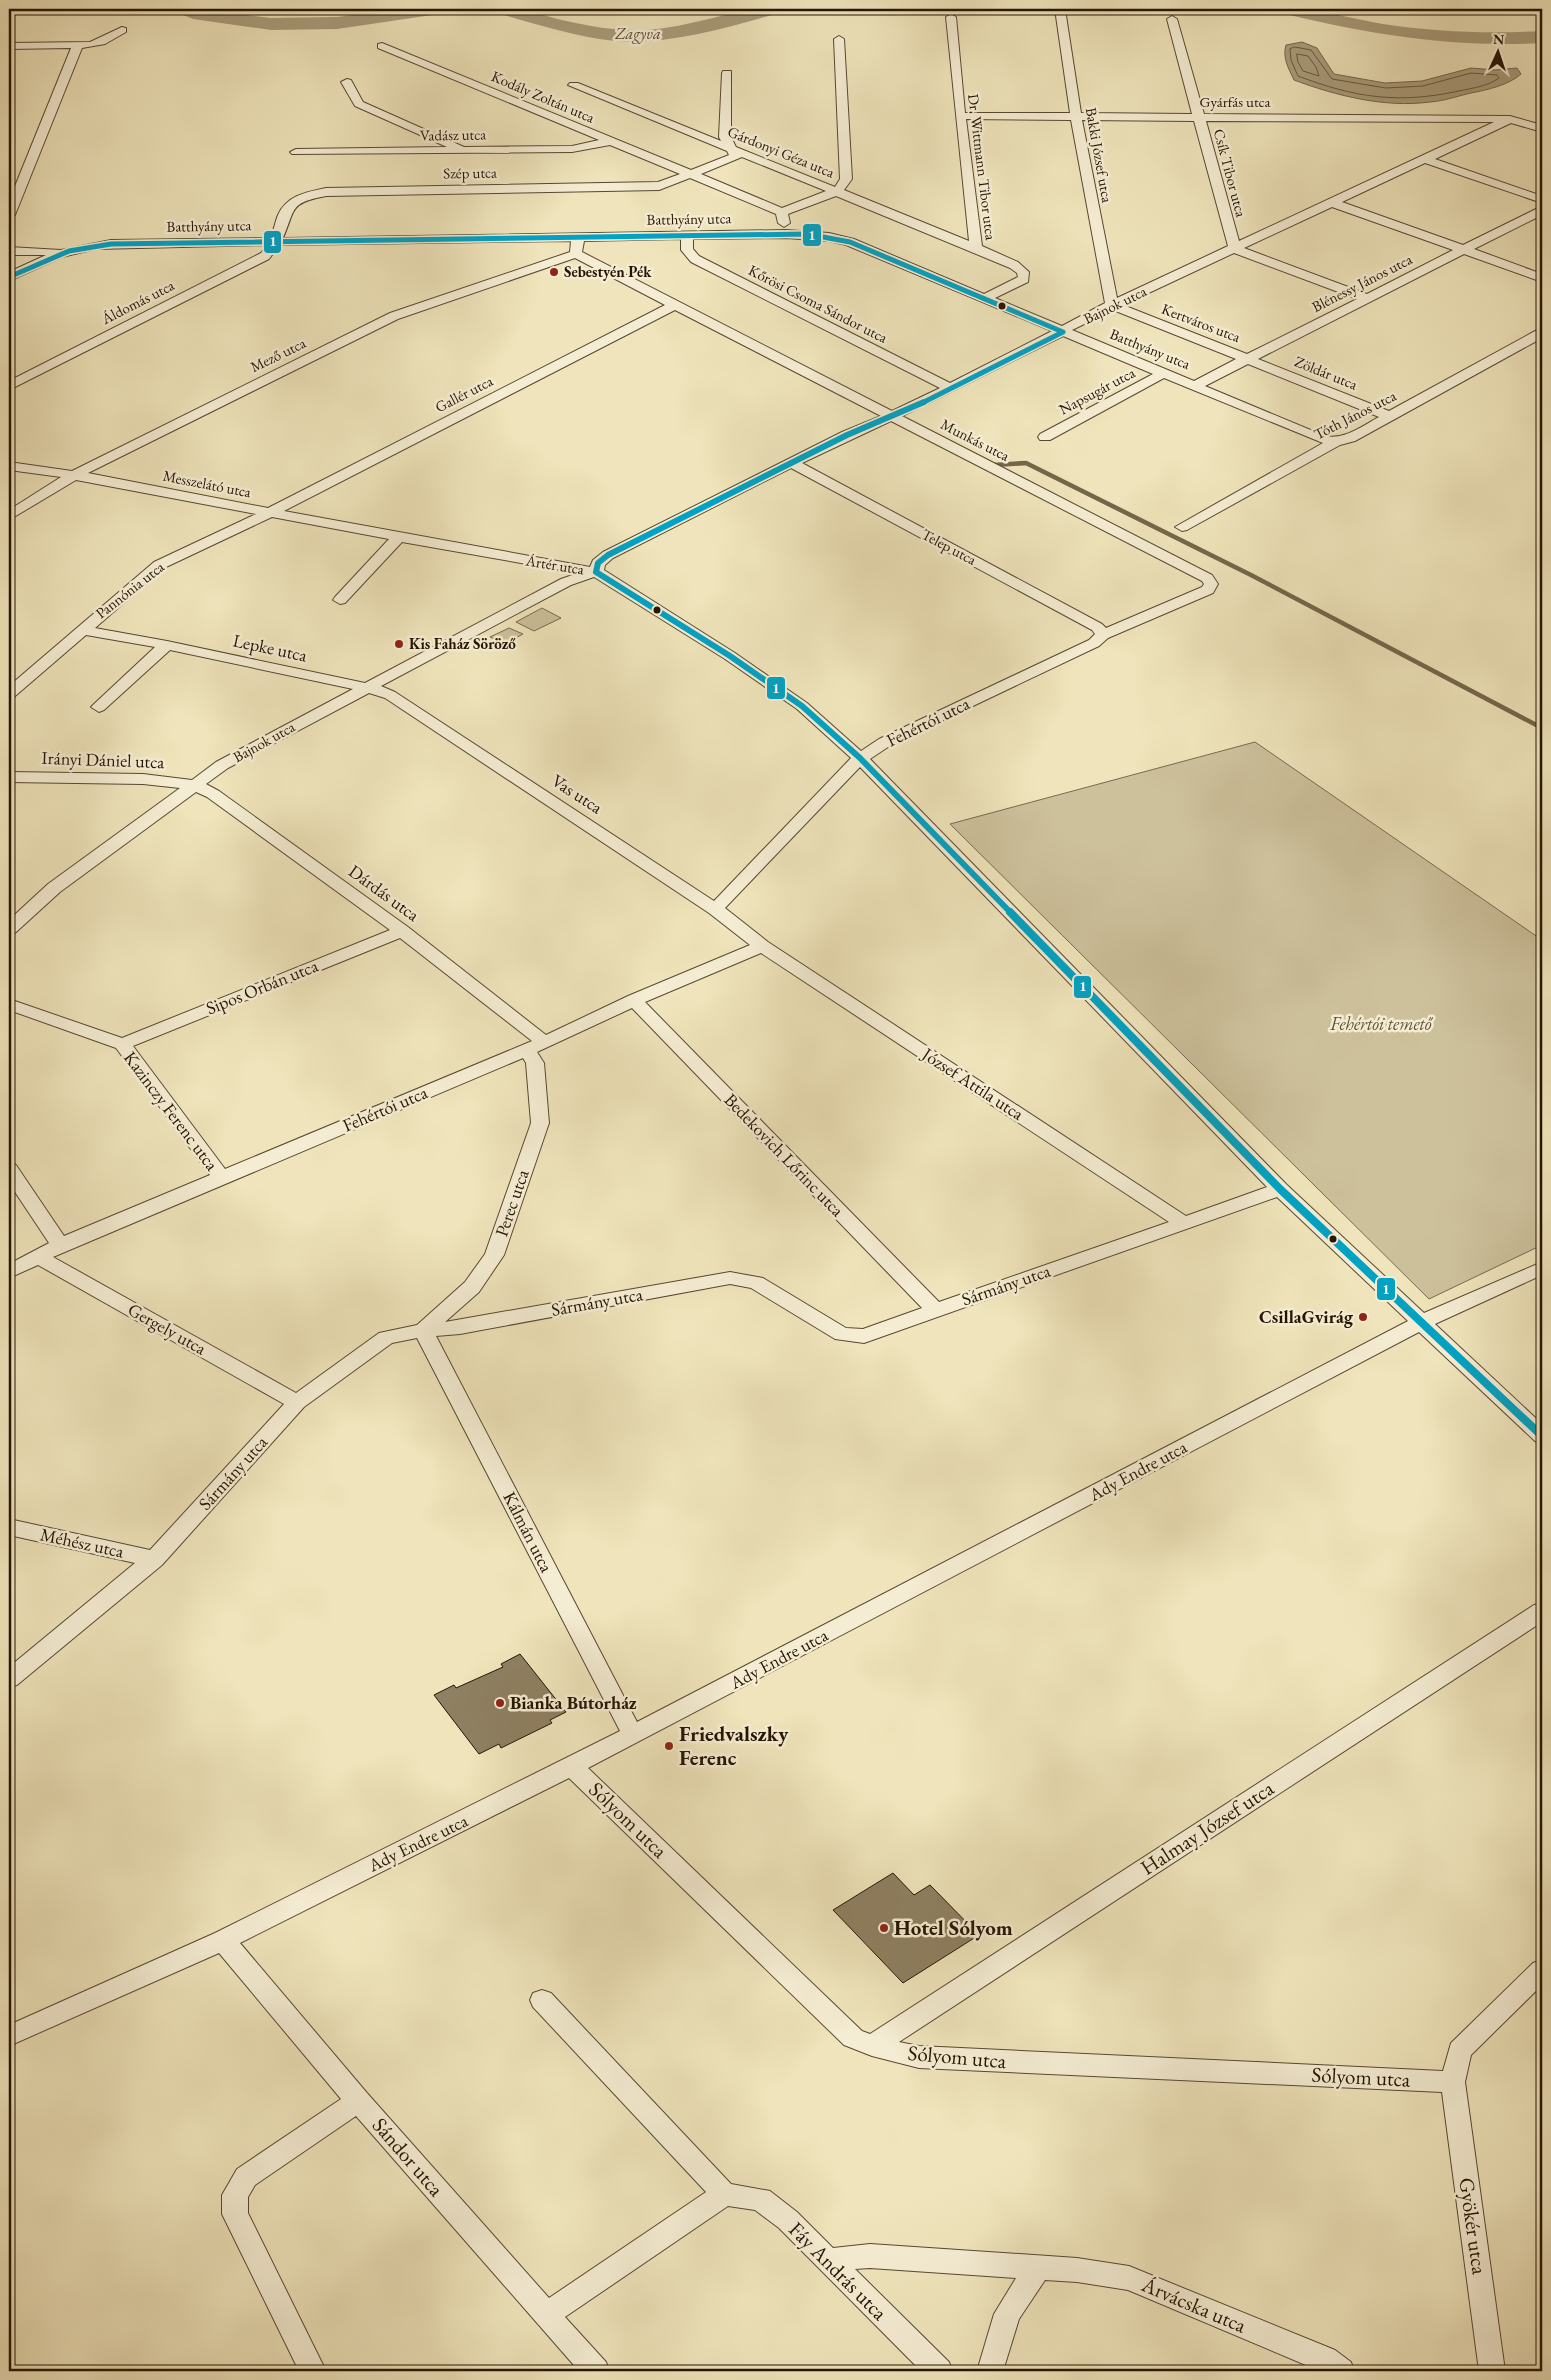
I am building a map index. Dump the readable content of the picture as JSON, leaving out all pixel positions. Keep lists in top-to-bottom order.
{
  "streets": {
    "street": [
      "Kodály Zoltán utca",
      "Gyárfás utca",
      "Vadász utca",
      "Gárdonyi Géza utca",
      "Bakki József utca",
      "Dr. Wittmann Tibor utca",
      "Szép utca",
      "Csík Tibor utca",
      "Batthyány utca",
      "Blénessy János utca",
      "Áldomás utca",
      "Kőrösi Csoma Sándor utca",
      "Bajnok utca",
      "Kertváros utca",
      "Mező utca",
      "Zöldár utca",
      "Napsugár utca",
      "Gallér utca",
      "Tóth János utca",
      "Munkás utca",
      "Messzelátó utca",
      "Telep utca",
      "Ártér utca",
      "Pannónia utca",
      "Lepke utca",
      "Fehértói utca",
      "Irányi Dániel utca",
      "Vas utca",
      "Dárdás utca",
      "Sipos Orbán utca",
      "József Attila utca",
      "Kazinczy Ferenc utca",
      "Bedekovich Lőrinc utca",
      "Perec utca",
      "Sármány utca",
      "Gergely utca",
      "Ady Endre utca",
      "Kálmán utca",
      "Méhész utca",
      "Sólyom utca",
      "Halmay József utca",
      "Sándor utca",
      "Gyökér utca",
      "Fáy András utca",
      "Árvácska utca"
    ]
  },
  "crossings": [
    ["Kodály Zoltán utca", "Vadász utca"],
    ["Kodály Zoltán utca", "Szép utca"],
    ["Gyárfás utca", "Bakki József utca"],
    ["Gyárfás utca", "Dr. Wittmann Tibor utca"],
    ["Gyárfás utca", "Csík Tibor utca"],
    ["Gyárfás utca", "Bajnok utca"],
    ["Gárdonyi Géza utca", "Dr. Wittmann Tibor utca"],
    ["Gárdonyi Géza utca", "Szép utca"],
    ["Bakki József utca", "Bajnok utca"],
    ["Bakki József utca", "Kertváros utca"],
    ["Dr. Wittmann Tibor utca", "Batthyány utca"],
    ["Szép utca", "Batthyány utca"],
    ["Szép utca", "Áldomás utca"],
    ["Csík Tibor utca", "Bajnok utca"],
    ["Batthyány utca", "Blénessy János utca"],
    ["Batthyány utca", "Áldomás utca"],
    ["Batthyány utca", "Kőrösi Csoma Sándor utca"],
    ["Batthyány utca", "Bajnok utca"],
    ["Batthyány utca", "Napsugár utca"],
    ["Batthyány utca", "Tóth János utca"],
    ["Blénessy János utca", "Kertváros utca"],
    ["Blénessy János utca", "Zöldár utca"],
    ["Kőrösi Csoma Sándor utca", "Bajnok utca"],
    ["Bajnok utca", "Kertváros utca"],
    ["Bajnok utca", "Munkás utca"],
    ["Bajnok utca", "Telep utca"],
    ["Bajnok utca", "Ártér utca"],
    ["Bajnok utca", "Lepke utca"],
    ["Bajnok utca", "Irányi Dániel utca"],
    ["Bajnok utca", "Vas utca"],
    ["Bajnok utca", "Dárdás utca"],
    ["Kertváros utca", "Zöldár utca"],
    ["Mező utca", "Munkás utca"],
    ["Mező utca", "Messzelátó utca"],
    ["Zöldár utca", "Tóth János utca"],
    ["Gallér utca", "Munkás utca"],
    ["Gallér utca", "Messzelátó utca"],
    ["Gallér utca", "Pannónia utca"],
    ["Munkás utca", "Telep utca"],
    ["Munkás utca", "Fehértói utca"],
    ["Messzelátó utca", "Ártér utca"],
    ["Messzelátó utca", "Pannónia utca"],
    ["Telep utca", "Fehértói utca"],
    ["Ártér utca", "Fehértói utca"],
    ["Pannónia utca", "Lepke utca"],
    ["Lepke utca", "Vas utca"],
    ["Fehértói utca", "Vas utca"],
    ["Fehértói utca", "Dárdás utca"],
    ["Fehértói utca", "József Attila utca"],
    ["Fehértói utca", "Kazinczy Ferenc utca"],
    ["Fehértói utca", "Bedekovich Lőrinc utca"],
    ["Fehértói utca", "Perec utca"],
    ["Fehértói utca", "Gergely utca"],
    ["Irányi Dániel utca", "Dárdás utca"],
    ["Vas utca", "József Attila utca"],
    ["Dárdás utca", "Sipos Orbán utca"],
    ["Dárdás utca", "Perec utca"],
    ["Sipos Orbán utca", "Kazinczy Ferenc utca"],
    ["József Attila utca", "Sármány utca"],
    ["Bedekovich Lőrinc utca", "Sármány utca"],
    ["Perec utca", "Sármány utca"],
    ["Perec utca", "Kálmán utca"],
    ["Sármány utca", "Gergely utca"],
    ["Sármány utca", "Kálmán utca"],
    ["Sármány utca", "Méhész utca"],
    ["Ady Endre utca", "Kálmán utca"],
    ["Ady Endre utca", "Sólyom utca"],
    ["Ady Endre utca", "Sándor utca"],
    ["Sólyom utca", "Halmay József utca"],
    ["Sólyom utca", "Gyökér utca"],
    ["Fáy András utca", "Árvácska utca"]
  ],
  "water": ["Zagyva"],
  "parks": ["Fehértói temető"],
  "places": [
    "Sebestyén Pék",
    "Kis Faház Söröző",
    "CsillaGvirág",
    "Bianka Bútorház",
    "Friedvalszky Ferenc",
    "Hotel Sólyom"
  ],
  "lines": ["transit line 1"],
  "north": "top"
}
